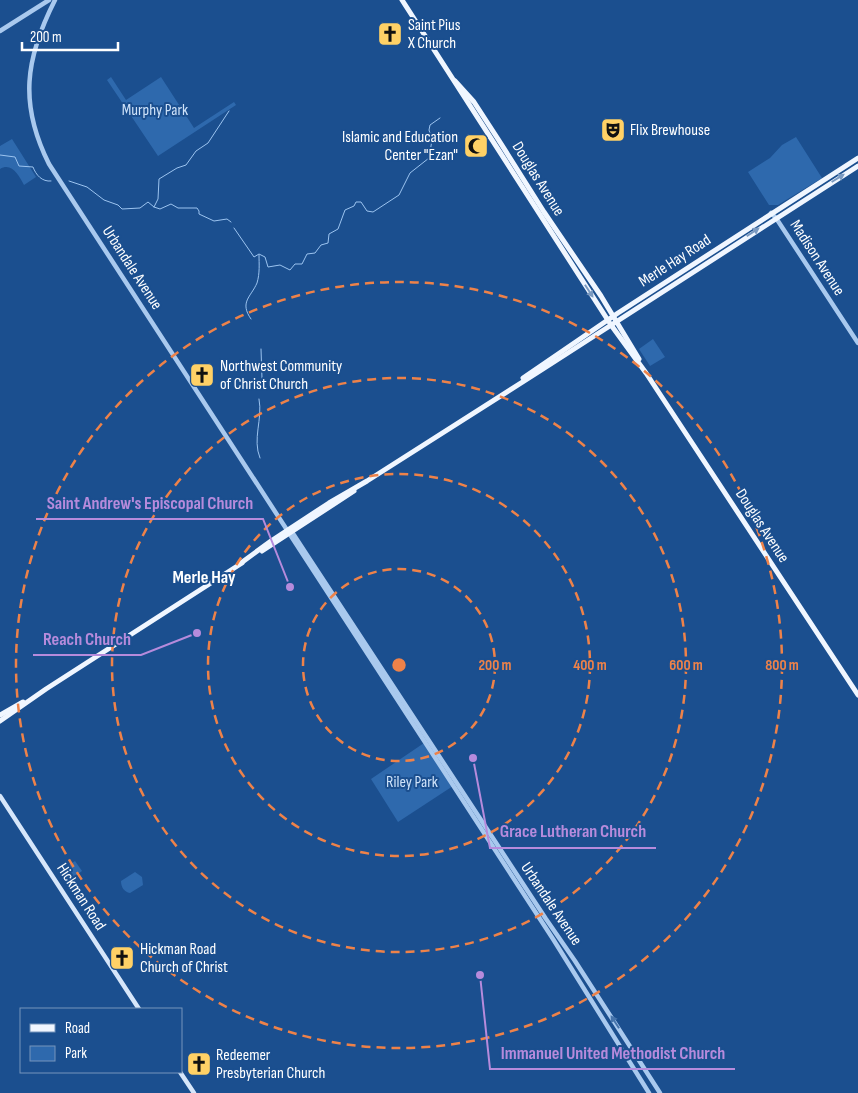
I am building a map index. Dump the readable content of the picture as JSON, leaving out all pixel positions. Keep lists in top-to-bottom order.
{
  "streets": {
    "main road": ["Douglas Avenue", "Merle Hay Road", "Hickman Road"],
    "street": ["Madison Avenue", "Urbandale Avenue"]
  },
  "crossings": [
    ["Douglas Avenue", "Merle Hay Road"],
    ["Madison Avenue", "Merle Hay Road"],
    ["Merle Hay Road", "Urbandale Avenue"]
  ],
  "districts": ["Merle Hay"],
  "parks": ["Murphy Park", "Riley Park"],
  "places": {
    "church": [
      "Saint Pius X Church",
      "Northwest Community of Christ Church",
      "Hickman Road Church of Christ",
      "Redeemer Presbyterian Church"
    ],
    "theatre": ["Flix Brewhouse"],
    "mosque": ["Islamic and Education Center \"Ezan\""],
    "other": [
      "Saint Andrew's Episcopal Church",
      "Reach Church",
      "Grace Lutheran Church",
      "Immanuel United Methodist Church"
    ]
  },
  "legend": ["Road", "Park"],
  "scale_bar": "200 m",
  "rings": [
    "200 m",
    "400 m",
    "600 m",
    "800 m"
  ]
}
